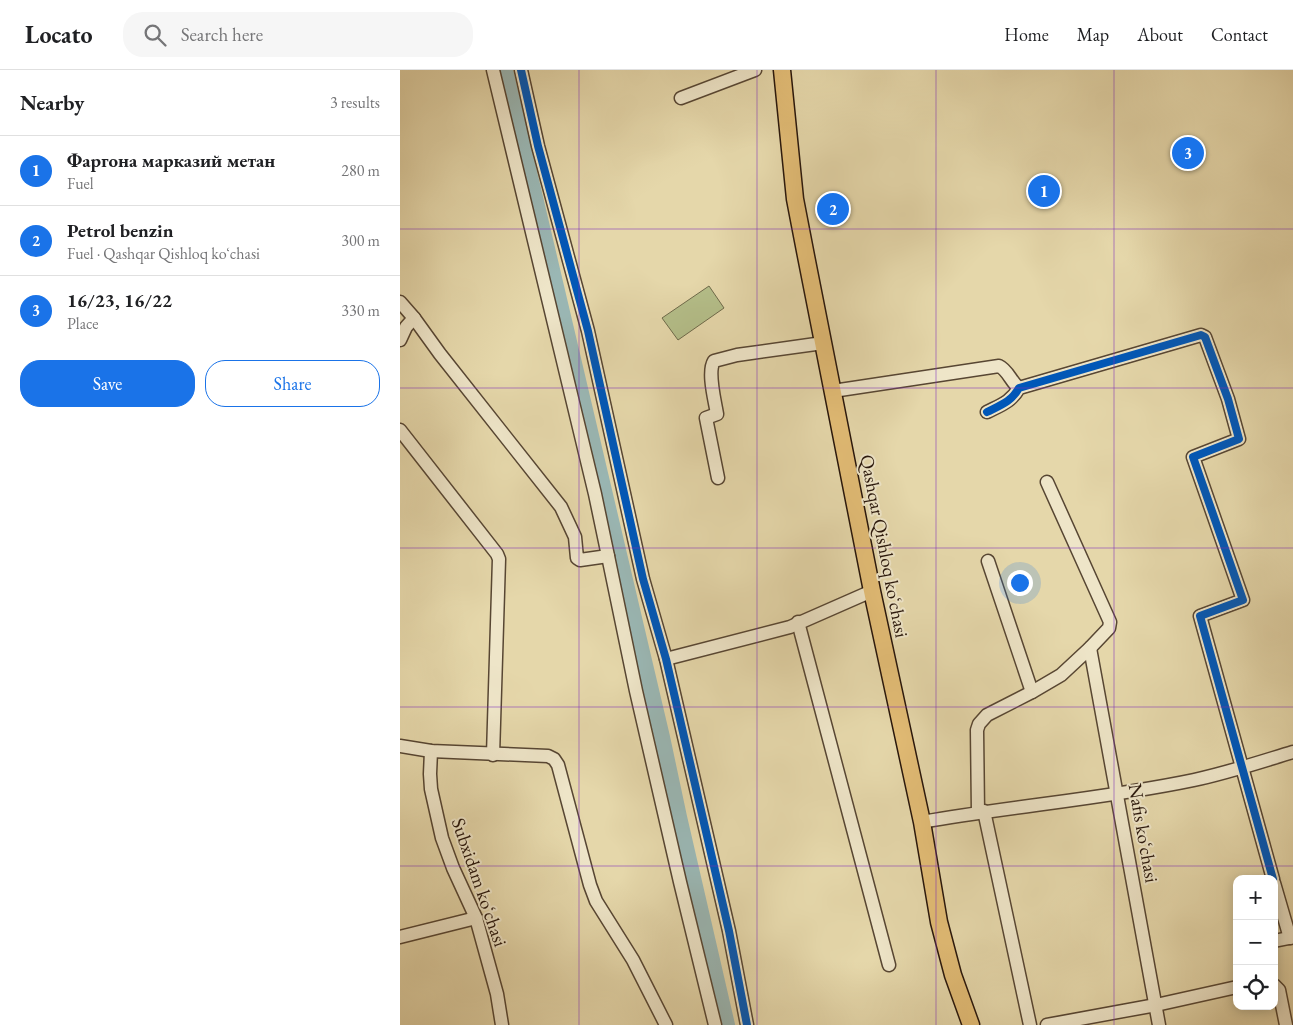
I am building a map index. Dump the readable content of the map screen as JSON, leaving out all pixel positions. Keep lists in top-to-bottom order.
{
  "streets": {
    "main road": ["Qashqar Qishloq koʻchasi"],
    "street": ["Nafis koʻchasi", "Subxidam koʻchasi"]
  },
  "page": {
    "header": "Locato",
    "search": "Search here",
    "nav": [
      "Home",
      "Map",
      "About",
      "Contact"
    ],
    "heading": ["Nearby", "3 results"],
    "list": [
      {
        "mark": "1",
        "name": "Фаргона марказий метан",
        "note": "Fuel",
        "value": "280 m"
      },
      {
        "mark": "2",
        "name": "Petrol benzin",
        "note": "Fuel · Qashqar Qishloq koʻchasi",
        "value": "300 m"
      },
      {
        "mark": "3",
        "name": "16/23, 16/22",
        "note": "Place",
        "value": "330 m"
      }
    ],
    "pins": ["3", "1", "2"],
    "buttons": ["Save", "Share"],
    "map_buttons": ["+", "−"]
  }
}
